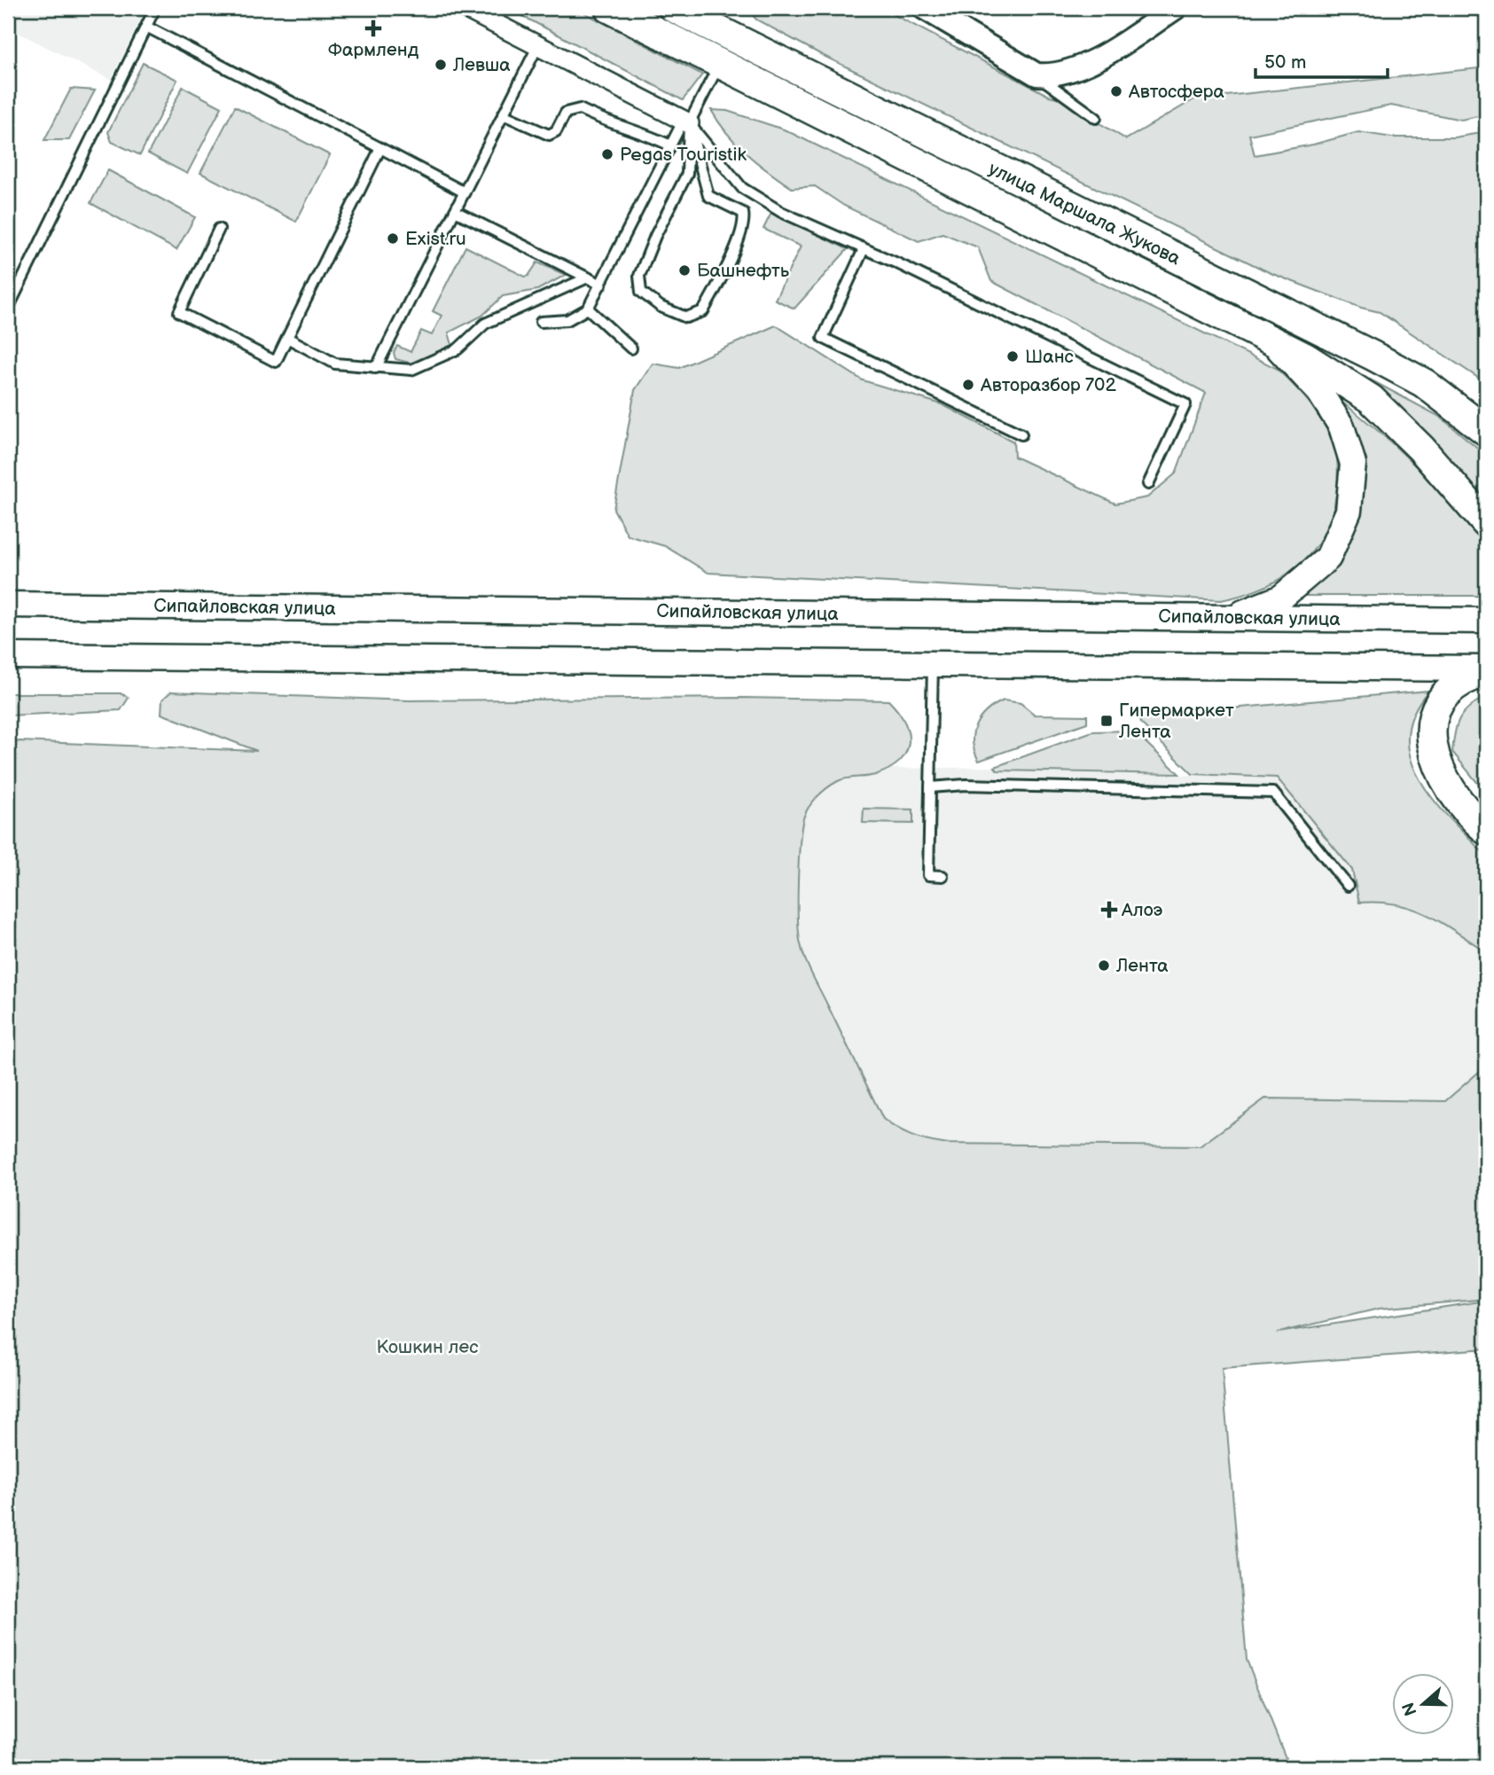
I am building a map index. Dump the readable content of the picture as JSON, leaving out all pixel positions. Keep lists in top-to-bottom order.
{
  "streets": {
    "main road": ["улица Маршала Жукова", "Сипайловская улица"]
  },
  "parks": ["Кошкин лес"],
  "places": {
    "health": ["Фармленд", "Алоэ"],
    "other": [
      "Левша",
      "Автосфера",
      "Pegas Touristik",
      "Exist.ru",
      "Башнефть",
      "Шанс",
      "Авторазбор 702",
      "Лента"
    ],
    "transit": ["Гипермаркет Лента"]
  },
  "scale_bar": "50 m",
  "north": "left"
}
